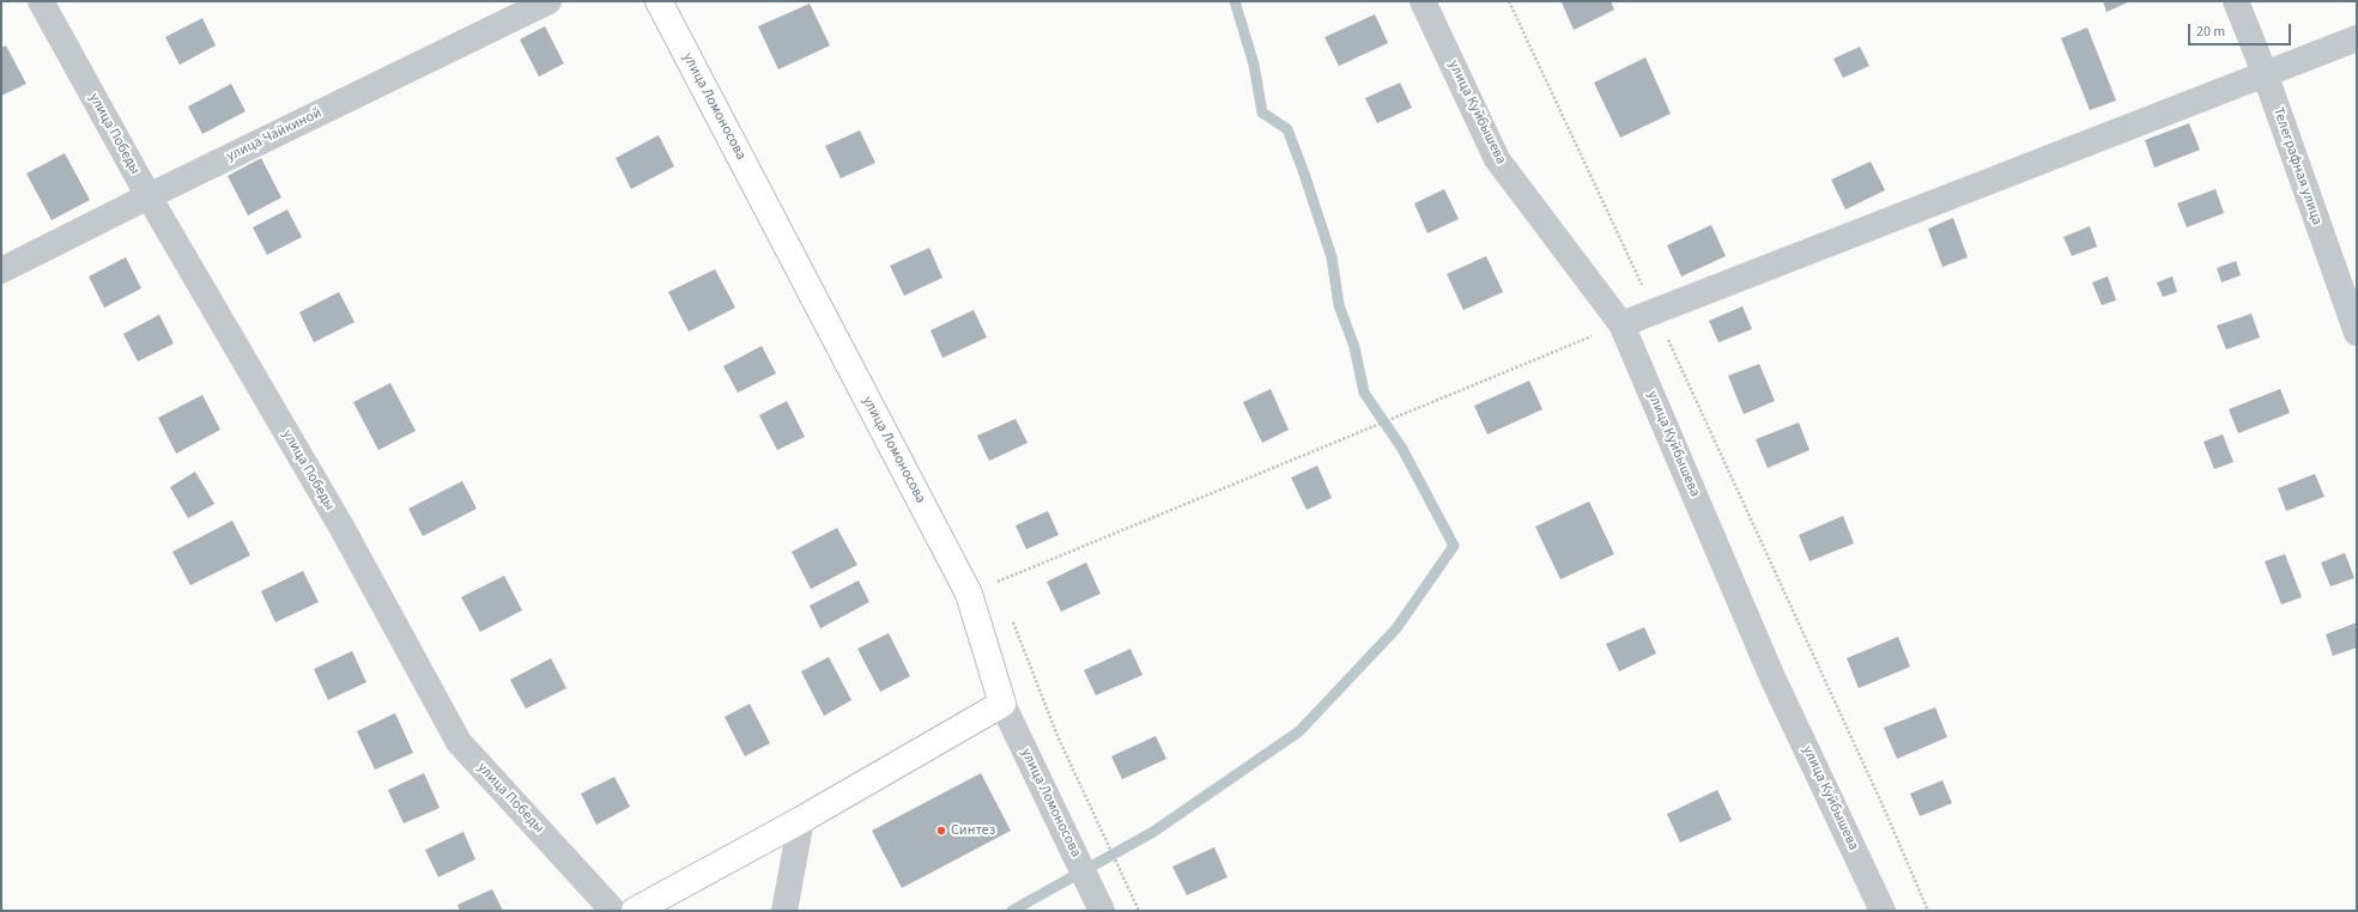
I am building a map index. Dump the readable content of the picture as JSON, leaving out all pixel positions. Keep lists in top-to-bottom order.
{
  "streets": {
    "main road": ["улица Ломоносова"],
    "street": [
      "улица Куйбышева",
      "улица Победы",
      "улица Чайкиной",
      "Телеграфная улица"
    ]
  },
  "crossings": [
    ["улица Победы", "улица Чайкиной"]
  ],
  "places": ["Синтез"],
  "scale_bar": "20 m"
}
